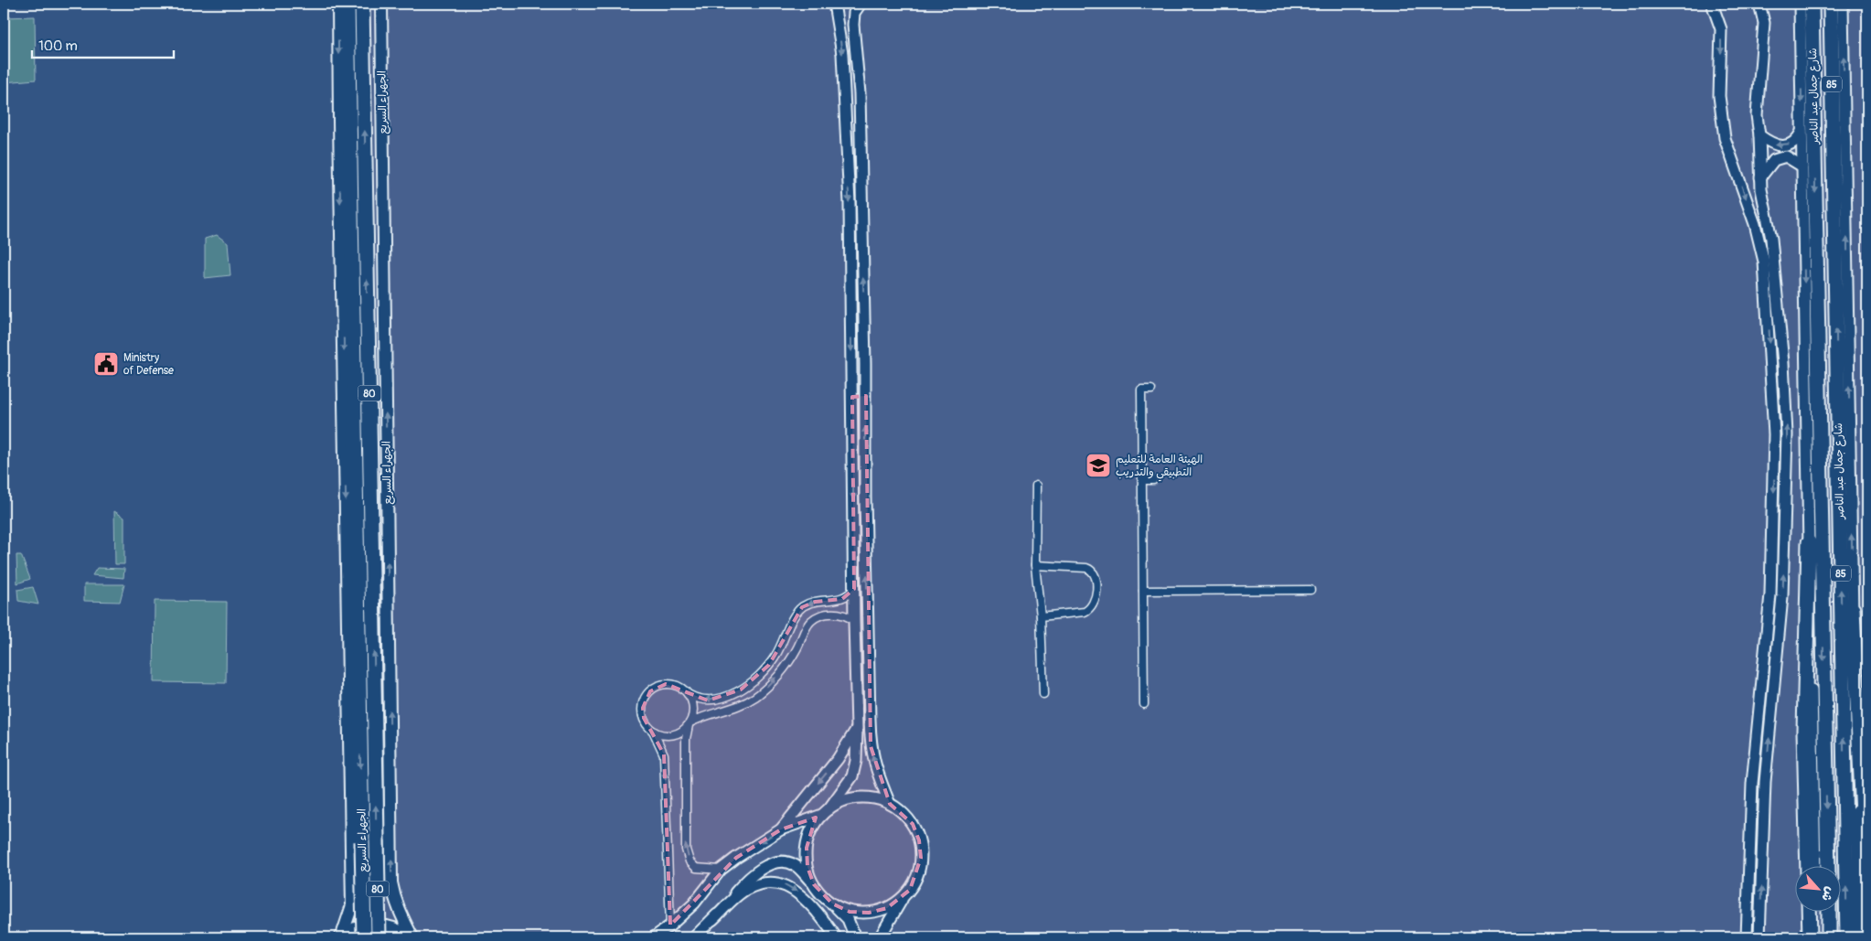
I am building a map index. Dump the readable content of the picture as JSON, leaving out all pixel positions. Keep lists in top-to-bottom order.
{
  "streets": {
    "highway": [
      "85",
      "شارع جمال عبد الناصر",
      "الجهراء السريع",
      "80"
    ]
  },
  "places": {
    "public building": ["Ministry of Defense"],
    "school or university": ["الهيئة العامة للتعليم التطبيقي والتدريب"]
  },
  "scale_bar": "100 m",
  "north": "bottom right"
}
